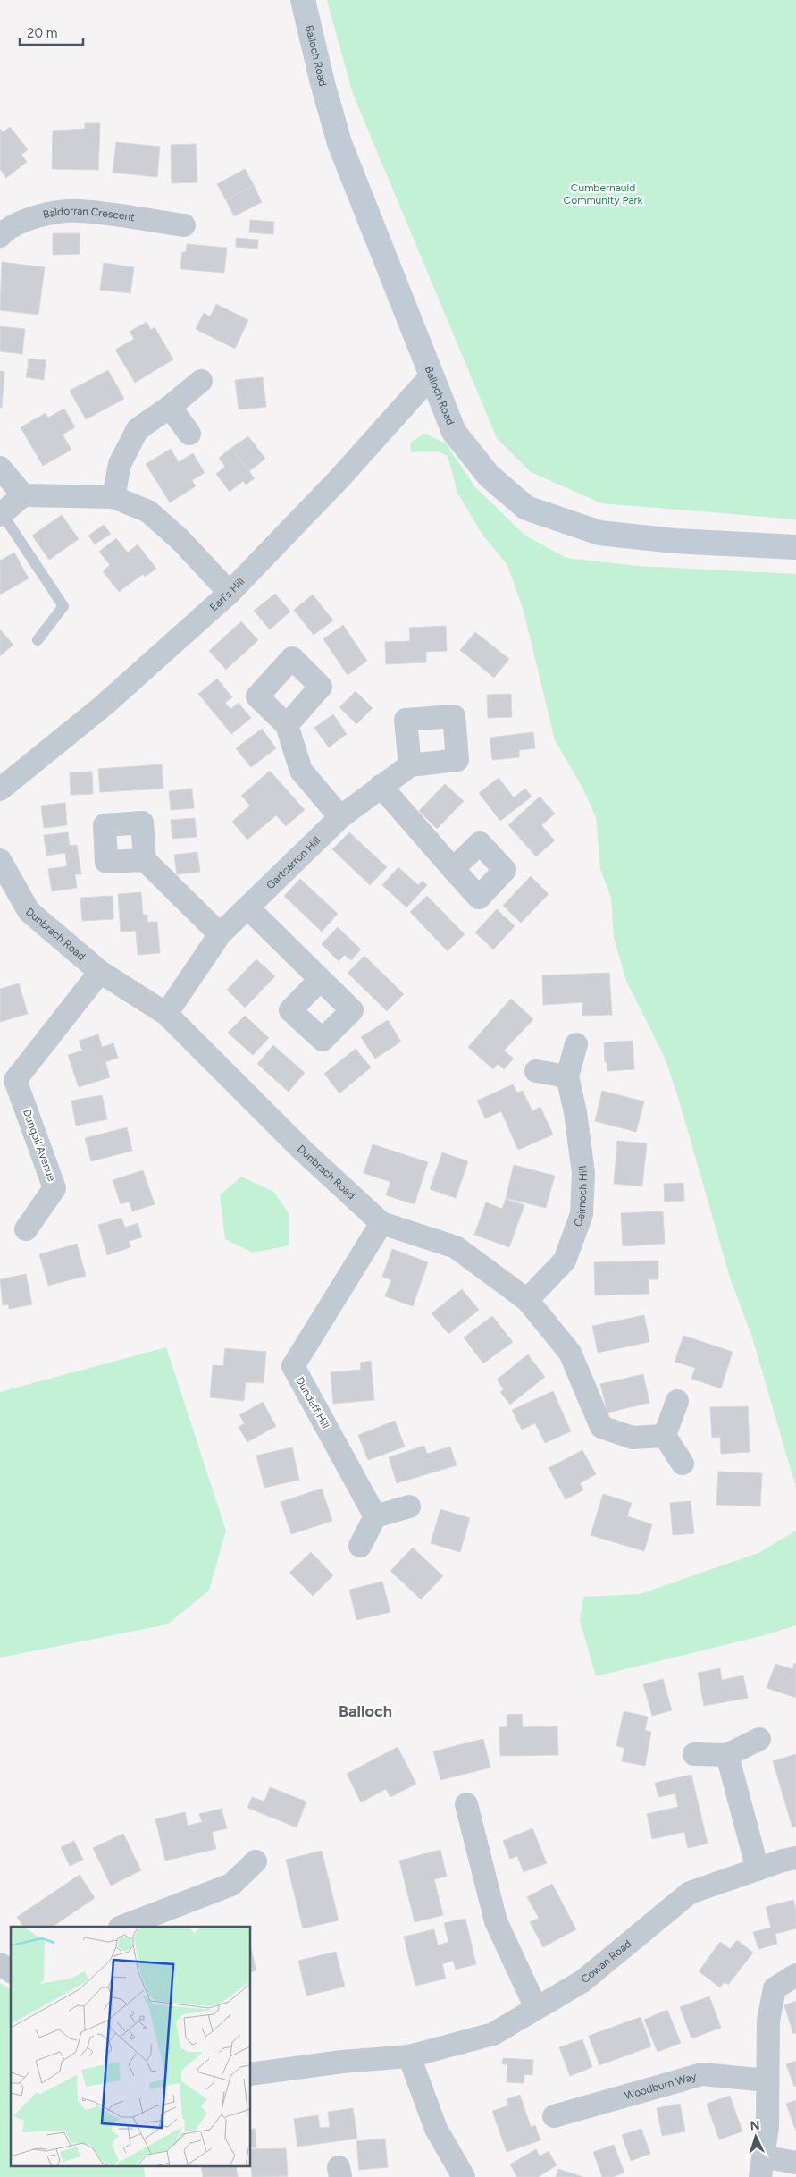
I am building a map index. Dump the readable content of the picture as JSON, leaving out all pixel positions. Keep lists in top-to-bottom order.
{
  "streets": {
    "street": [
      "Balloch Road",
      "Baldorran Crescent",
      "Earl's Hill",
      "Gartcarron Hill",
      "Dunbrach Road",
      "Dungoil Avenue",
      "Cairnoch Hill",
      "Dundaff Hill",
      "Cowan Road",
      "Woodburn Way"
    ]
  },
  "crossings": [
    ["Balloch Road", "Earl's Hill"],
    ["Gartcarron Hill", "Dunbrach Road"],
    ["Dunbrach Road", "Dungoil Avenue"],
    ["Dunbrach Road", "Cairnoch Hill"],
    ["Dunbrach Road", "Dundaff Hill"]
  ],
  "districts": ["Balloch"],
  "parks": ["Cumbernauld Community Park"],
  "scale_bar": "20 m",
  "north": "top"
}
